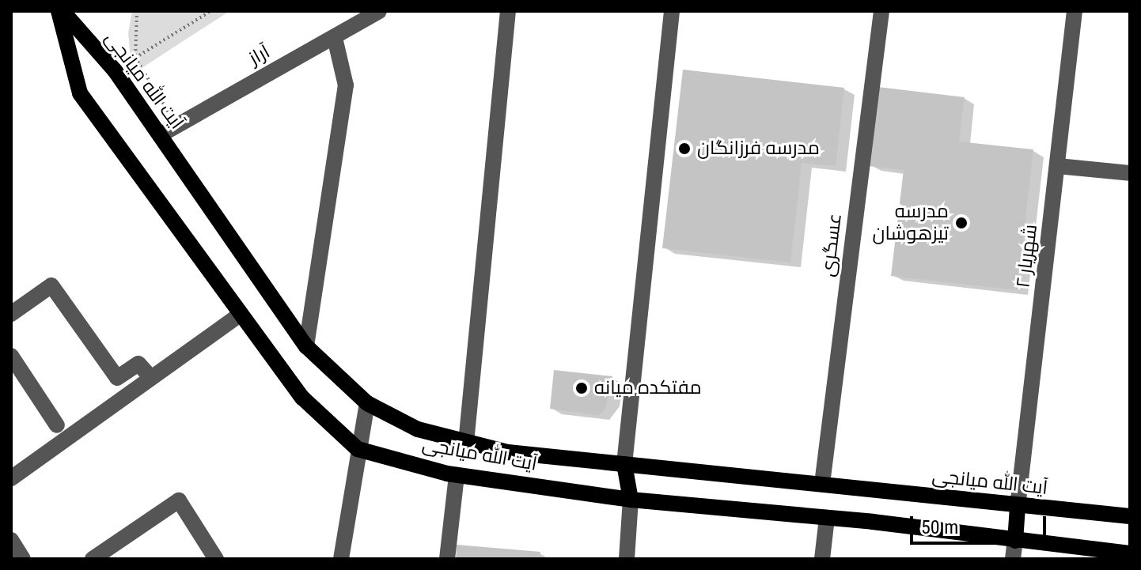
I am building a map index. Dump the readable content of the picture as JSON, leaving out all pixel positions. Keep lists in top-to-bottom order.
{
  "streets": {
    "main road": ["آیت الله میانجی"],
    "street": ["آراز", "عسگری", "شهریار ۲"]
  },
  "crossings": [
    ["آراز", "آیت الله میانجی"],
    ["آیت الله میانجی", "عسگری"],
    ["آیت الله میانجی", "شهریار ۲"]
  ],
  "places": ["مدرسه فرزانگان", "مدرسه تیزهوشان", "مفتکده میانه"],
  "scale_bar": "50 m"
}
